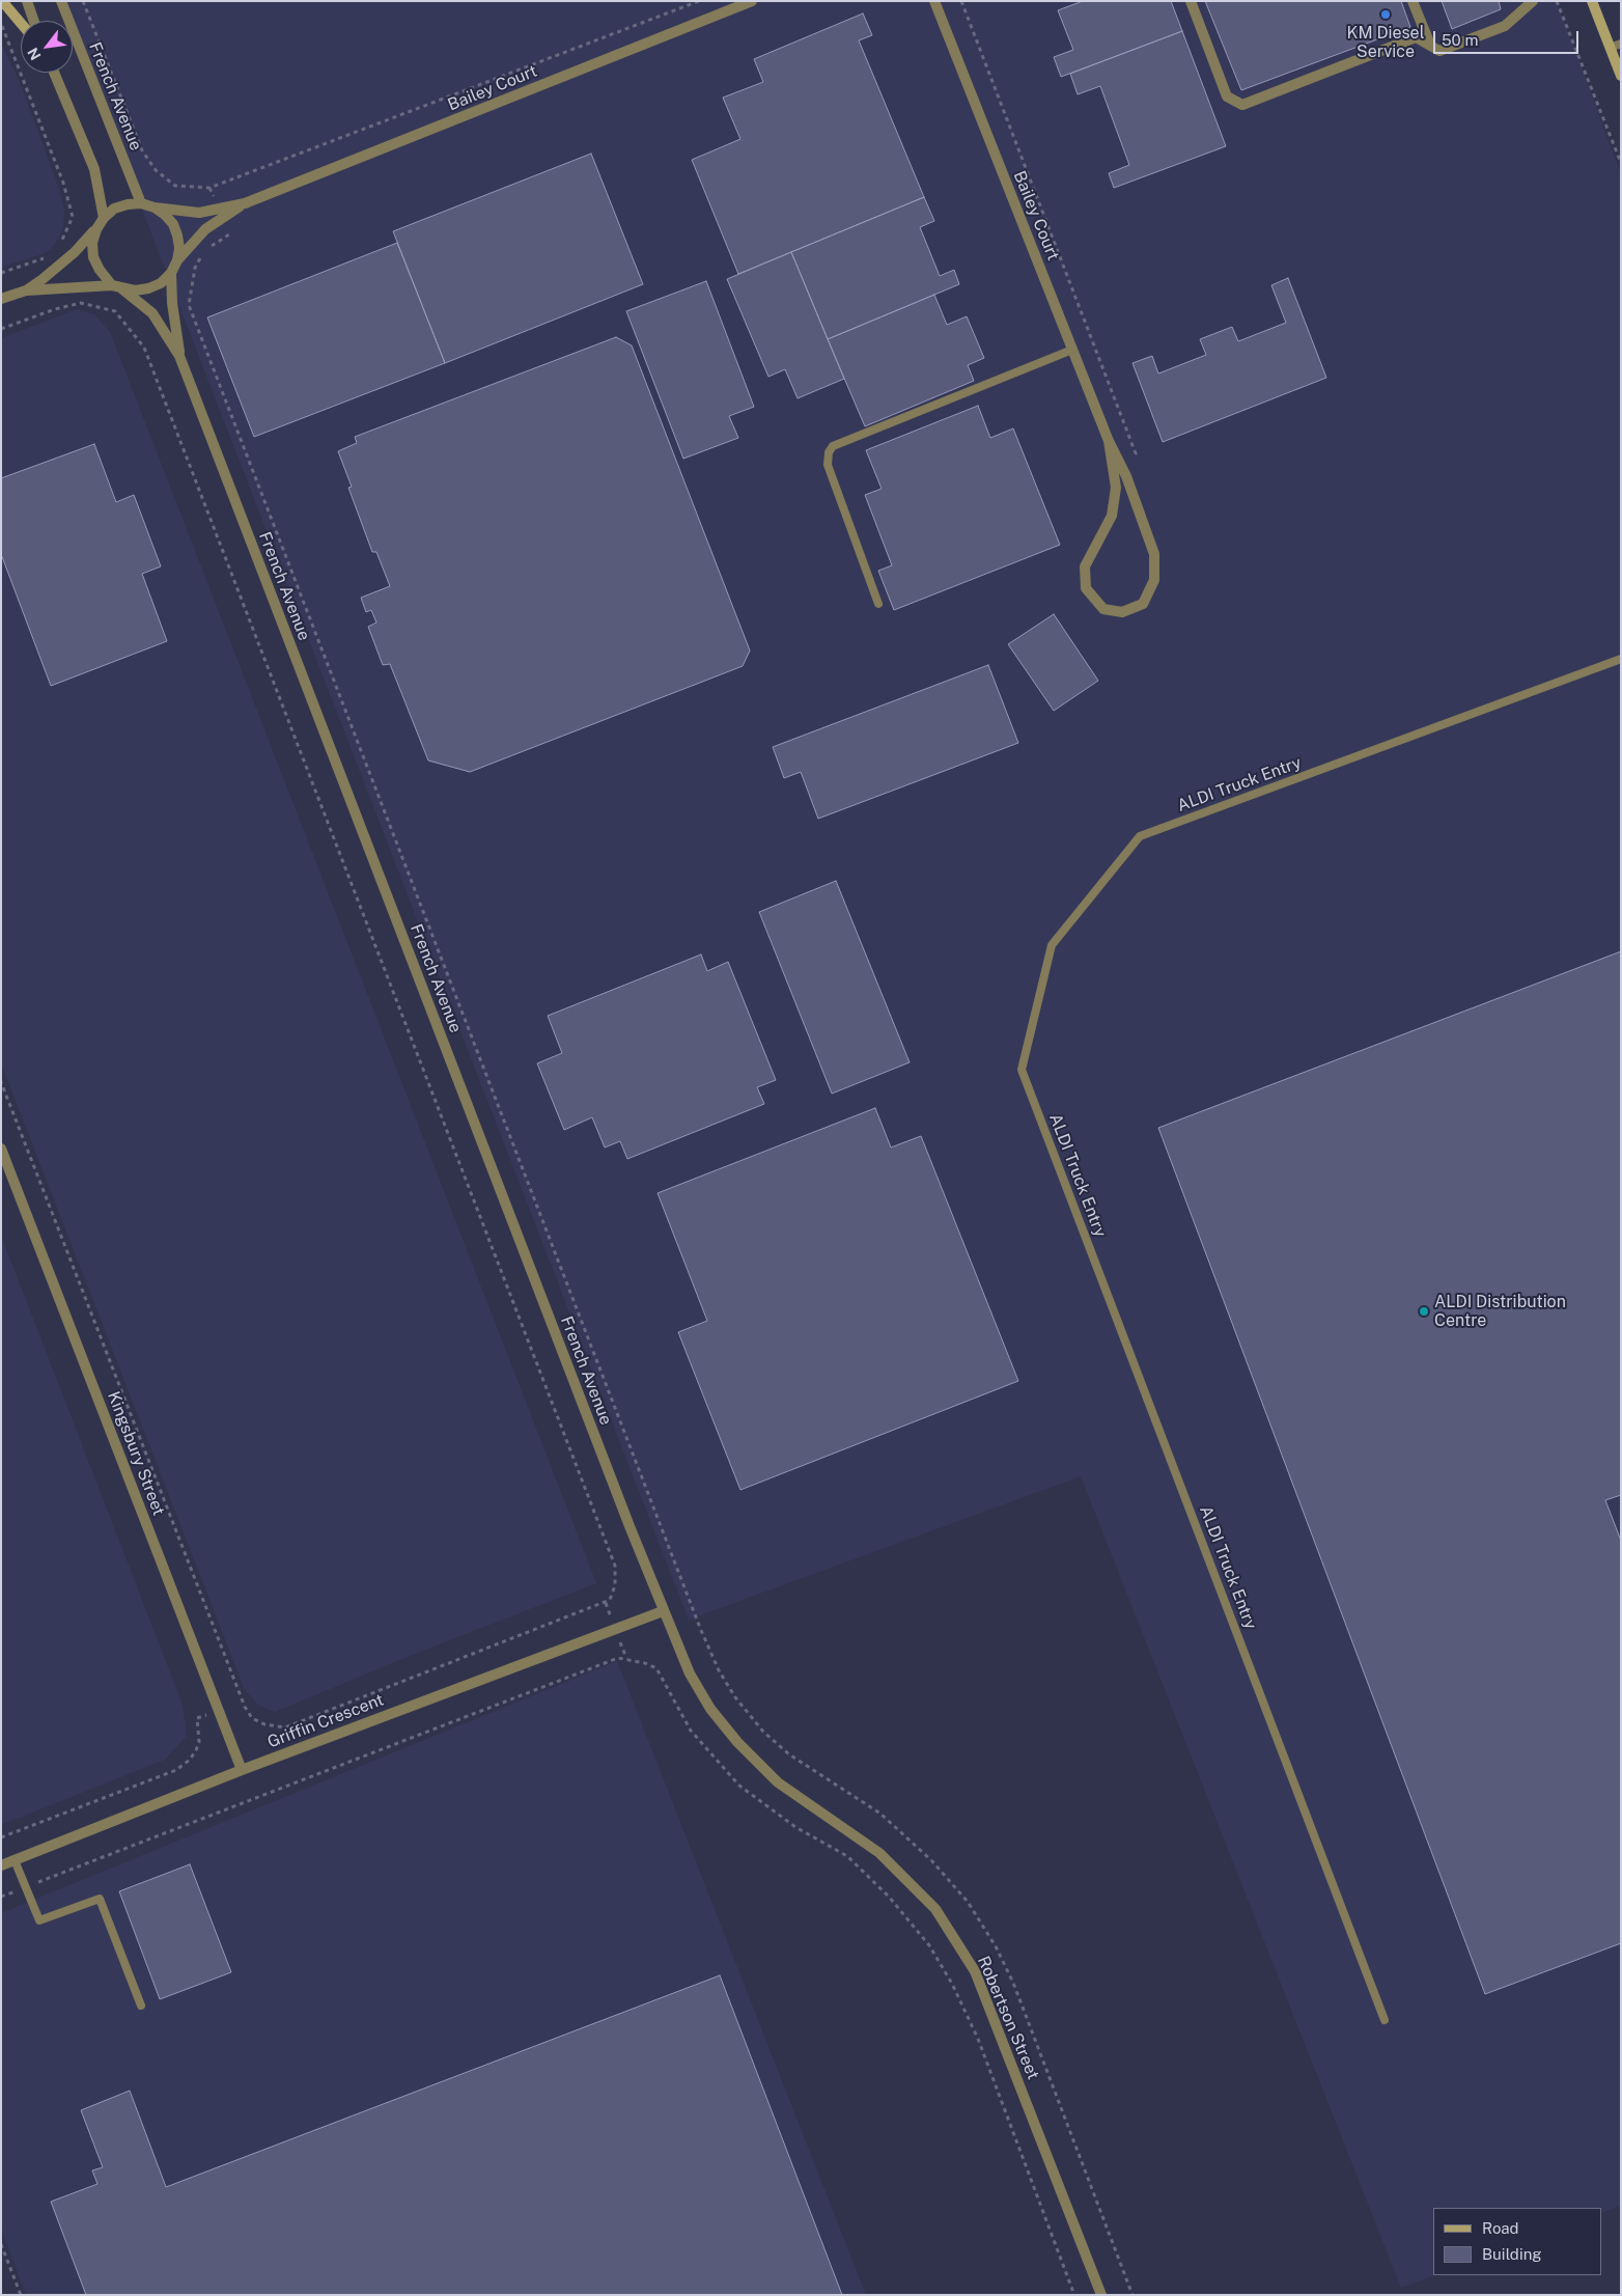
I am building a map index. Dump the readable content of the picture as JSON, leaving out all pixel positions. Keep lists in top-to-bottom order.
{
  "streets": {
    "street": [
      "Bailey Court",
      "French Avenue",
      "Kingsbury Street",
      "Griffin Crescent",
      "Robertson Street"
    ],
    "lane": ["ALDI Truck Entry"]
  },
  "crossings": [
    ["Bailey Court", "French Avenue"],
    ["French Avenue", "Griffin Crescent"],
    ["French Avenue", "Robertson Street"],
    ["Kingsbury Street", "Griffin Crescent"],
    ["Griffin Crescent", "Robertson Street"]
  ],
  "places": ["KM Diesel Service", "ALDI Distribution Centre"],
  "legend": ["Road", "Building"],
  "scale_bar": "50 m",
  "north": "bottom left"
}
